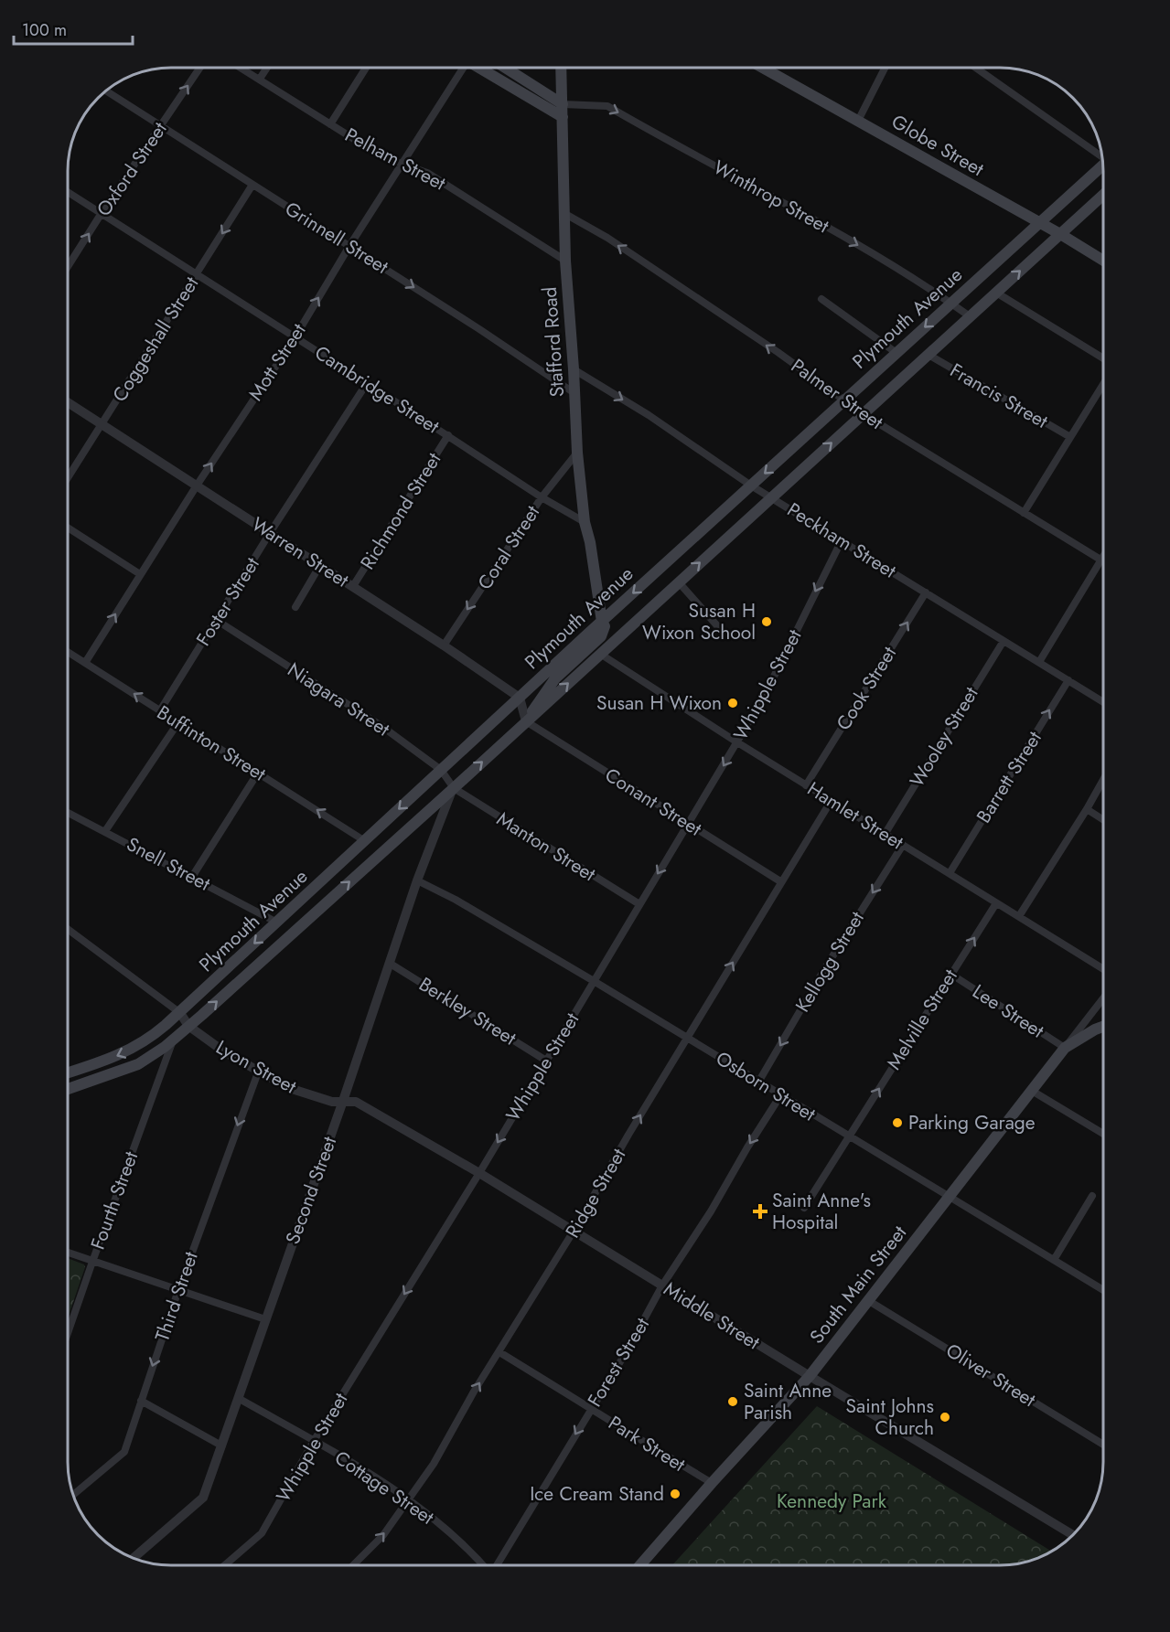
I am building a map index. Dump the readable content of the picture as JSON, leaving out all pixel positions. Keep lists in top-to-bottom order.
{
  "streets": {
    "main road": [
      "Globe Street",
      "Plymouth Avenue",
      "Stafford Road",
      "South Main Street"
    ],
    "street": [
      "Pelham Street",
      "Oxford Street",
      "Winthrop Street",
      "Grinnell Street",
      "Coggeshall Street",
      "Mott Street",
      "Cambridge Street",
      "Palmer Street",
      "Francis Street",
      "Richmond Street",
      "Peckham Street",
      "Coral Street",
      "Warren Street",
      "Foster Street",
      "Whipple Street",
      "Cook Street",
      "Niagara Street",
      "Wooley Street",
      "Buffinton Street",
      "Barrett Street",
      "Conant Street",
      "Hamlet Street",
      "Manton Street",
      "Snell Street",
      "Kellogg Street",
      "Berkley Street",
      "Lee Street",
      "Melville Street",
      "Lyon Street",
      "Osborn Street",
      "Second Street",
      "Ridge Street",
      "Fourth Street",
      "Third Street",
      "Middle Street",
      "Forest Street",
      "Oliver Street",
      "Park Street",
      "Cottage Street"
    ]
  },
  "crossings": [
    ["Globe Street", "Plymouth Avenue"],
    ["Pelham Street", "Stafford Road"],
    ["Pelham Street", "Mott Street"],
    ["Oxford Street", "Grinnell Street"],
    ["Oxford Street", "Cambridge Street"],
    ["Winthrop Street", "Plymouth Avenue"],
    ["Winthrop Street", "Stafford Road"],
    ["Grinnell Street", "Coggeshall Street"],
    ["Grinnell Street", "Stafford Road"],
    ["Grinnell Street", "Mott Street"],
    ["Plymouth Avenue", "Stafford Road"],
    ["Plymouth Avenue", "Palmer Street"],
    ["Plymouth Avenue", "Francis Street"],
    ["Plymouth Avenue", "Peckham Street"],
    ["Plymouth Avenue", "Warren Street"],
    ["Plymouth Avenue", "Niagara Street"],
    ["Plymouth Avenue", "Buffinton Street"],
    ["Plymouth Avenue", "Conant Street"],
    ["Plymouth Avenue", "Hamlet Street"],
    ["Plymouth Avenue", "Manton Street"],
    ["Plymouth Avenue", "Snell Street"],
    ["Plymouth Avenue", "Lyon Street"],
    ["Plymouth Avenue", "Second Street"],
    ["Plymouth Avenue", "Fourth Street"],
    ["Coggeshall Street", "Cambridge Street"],
    ["Coggeshall Street", "Warren Street"],
    ["Stafford Road", "Cambridge Street"],
    ["Stafford Road", "Palmer Street"],
    ["Stafford Road", "Peckham Street"],
    ["Stafford Road", "Coral Street"],
    ["Mott Street", "Cambridge Street"],
    ["Mott Street", "Warren Street"],
    ["Mott Street", "Buffinton Street"],
    ["Cambridge Street", "Richmond Street"],
    ["Cambridge Street", "Coral Street"],
    ["Cambridge Street", "Foster Street"],
    ["Richmond Street", "Warren Street"],
    ["Peckham Street", "Whipple Street"],
    ["Peckham Street", "Cook Street"],
    ["Peckham Street", "Wooley Street"],
    ["Peckham Street", "Barrett Street"],
    ["Coral Street", "Warren Street"],
    ["Warren Street", "Foster Street"],
    ["Foster Street", "Niagara Street"],
    ["Foster Street", "Buffinton Street"],
    ["Whipple Street", "Conant Street"],
    ["Whipple Street", "Hamlet Street"],
    ["Whipple Street", "Manton Street"],
    ["Whipple Street", "Berkley Street"],
    ["Whipple Street", "Osborn Street"],
    ["Whipple Street", "Middle Street"],
    ["Whipple Street", "Cottage Street"],
    ["Cook Street", "Hamlet Street"],
    ["Niagara Street", "Manton Street"],
    ["Niagara Street", "Second Street"],
    ["Wooley Street", "Hamlet Street"],
    ["Barrett Street", "Hamlet Street"],
    ["Conant Street", "Ridge Street"],
    ["Hamlet Street", "Kellogg Street"],
    ["Hamlet Street", "Melville Street"],
    ["Hamlet Street", "Ridge Street"],
    ["Manton Street", "Second Street"],
    ["Kellogg Street", "Osborn Street"],
    ["Berkley Street", "Second Street"],
    ["Lee Street", "Melville Street"],
    ["Lee Street", "South Main Street"],
    ["Melville Street", "Osborn Street"],
    ["Lyon Street", "Second Street"],
    ["Lyon Street", "Third Street"],
    ["Lyon Street", "Middle Street"],
    ["Osborn Street", "Second Street"],
    ["Osborn Street", "Ridge Street"],
    ["Osborn Street", "South Main Street"],
    ["Osborn Street", "Forest Street"],
    ["Second Street", "Middle Street"],
    ["Second Street", "Cottage Street"],
    ["Ridge Street", "Middle Street"],
    ["Ridge Street", "Park Street"],
    ["Ridge Street", "Cottage Street"],
    ["South Main Street", "Middle Street"],
    ["South Main Street", "Oliver Street"],
    ["South Main Street", "Park Street"],
    ["Middle Street", "Forest Street"],
    ["Forest Street", "Park Street"]
  ],
  "one_way": [
    "Oxford Street",
    "Winthrop Street",
    "Grinnell Street",
    "Mott Street",
    "Palmer Street",
    "Coral Street",
    "Whipple Street",
    "Cook Street",
    "Buffinton Street",
    "Barrett Street",
    "Kellogg Street",
    "Melville Street",
    "Ridge Street",
    "Third Street",
    "Forest Street"
  ],
  "parks": ["Kennedy Park"],
  "places": {
    "other": [
      "Susan H Wixon School",
      "Susan H Wixon",
      "Parking Garage",
      "Saint Anne Parish",
      "Saint Johns Church",
      "Ice Cream Stand"
    ],
    "health": ["Saint Anne's Hospital"]
  },
  "scale_bar": "100 m"
}
